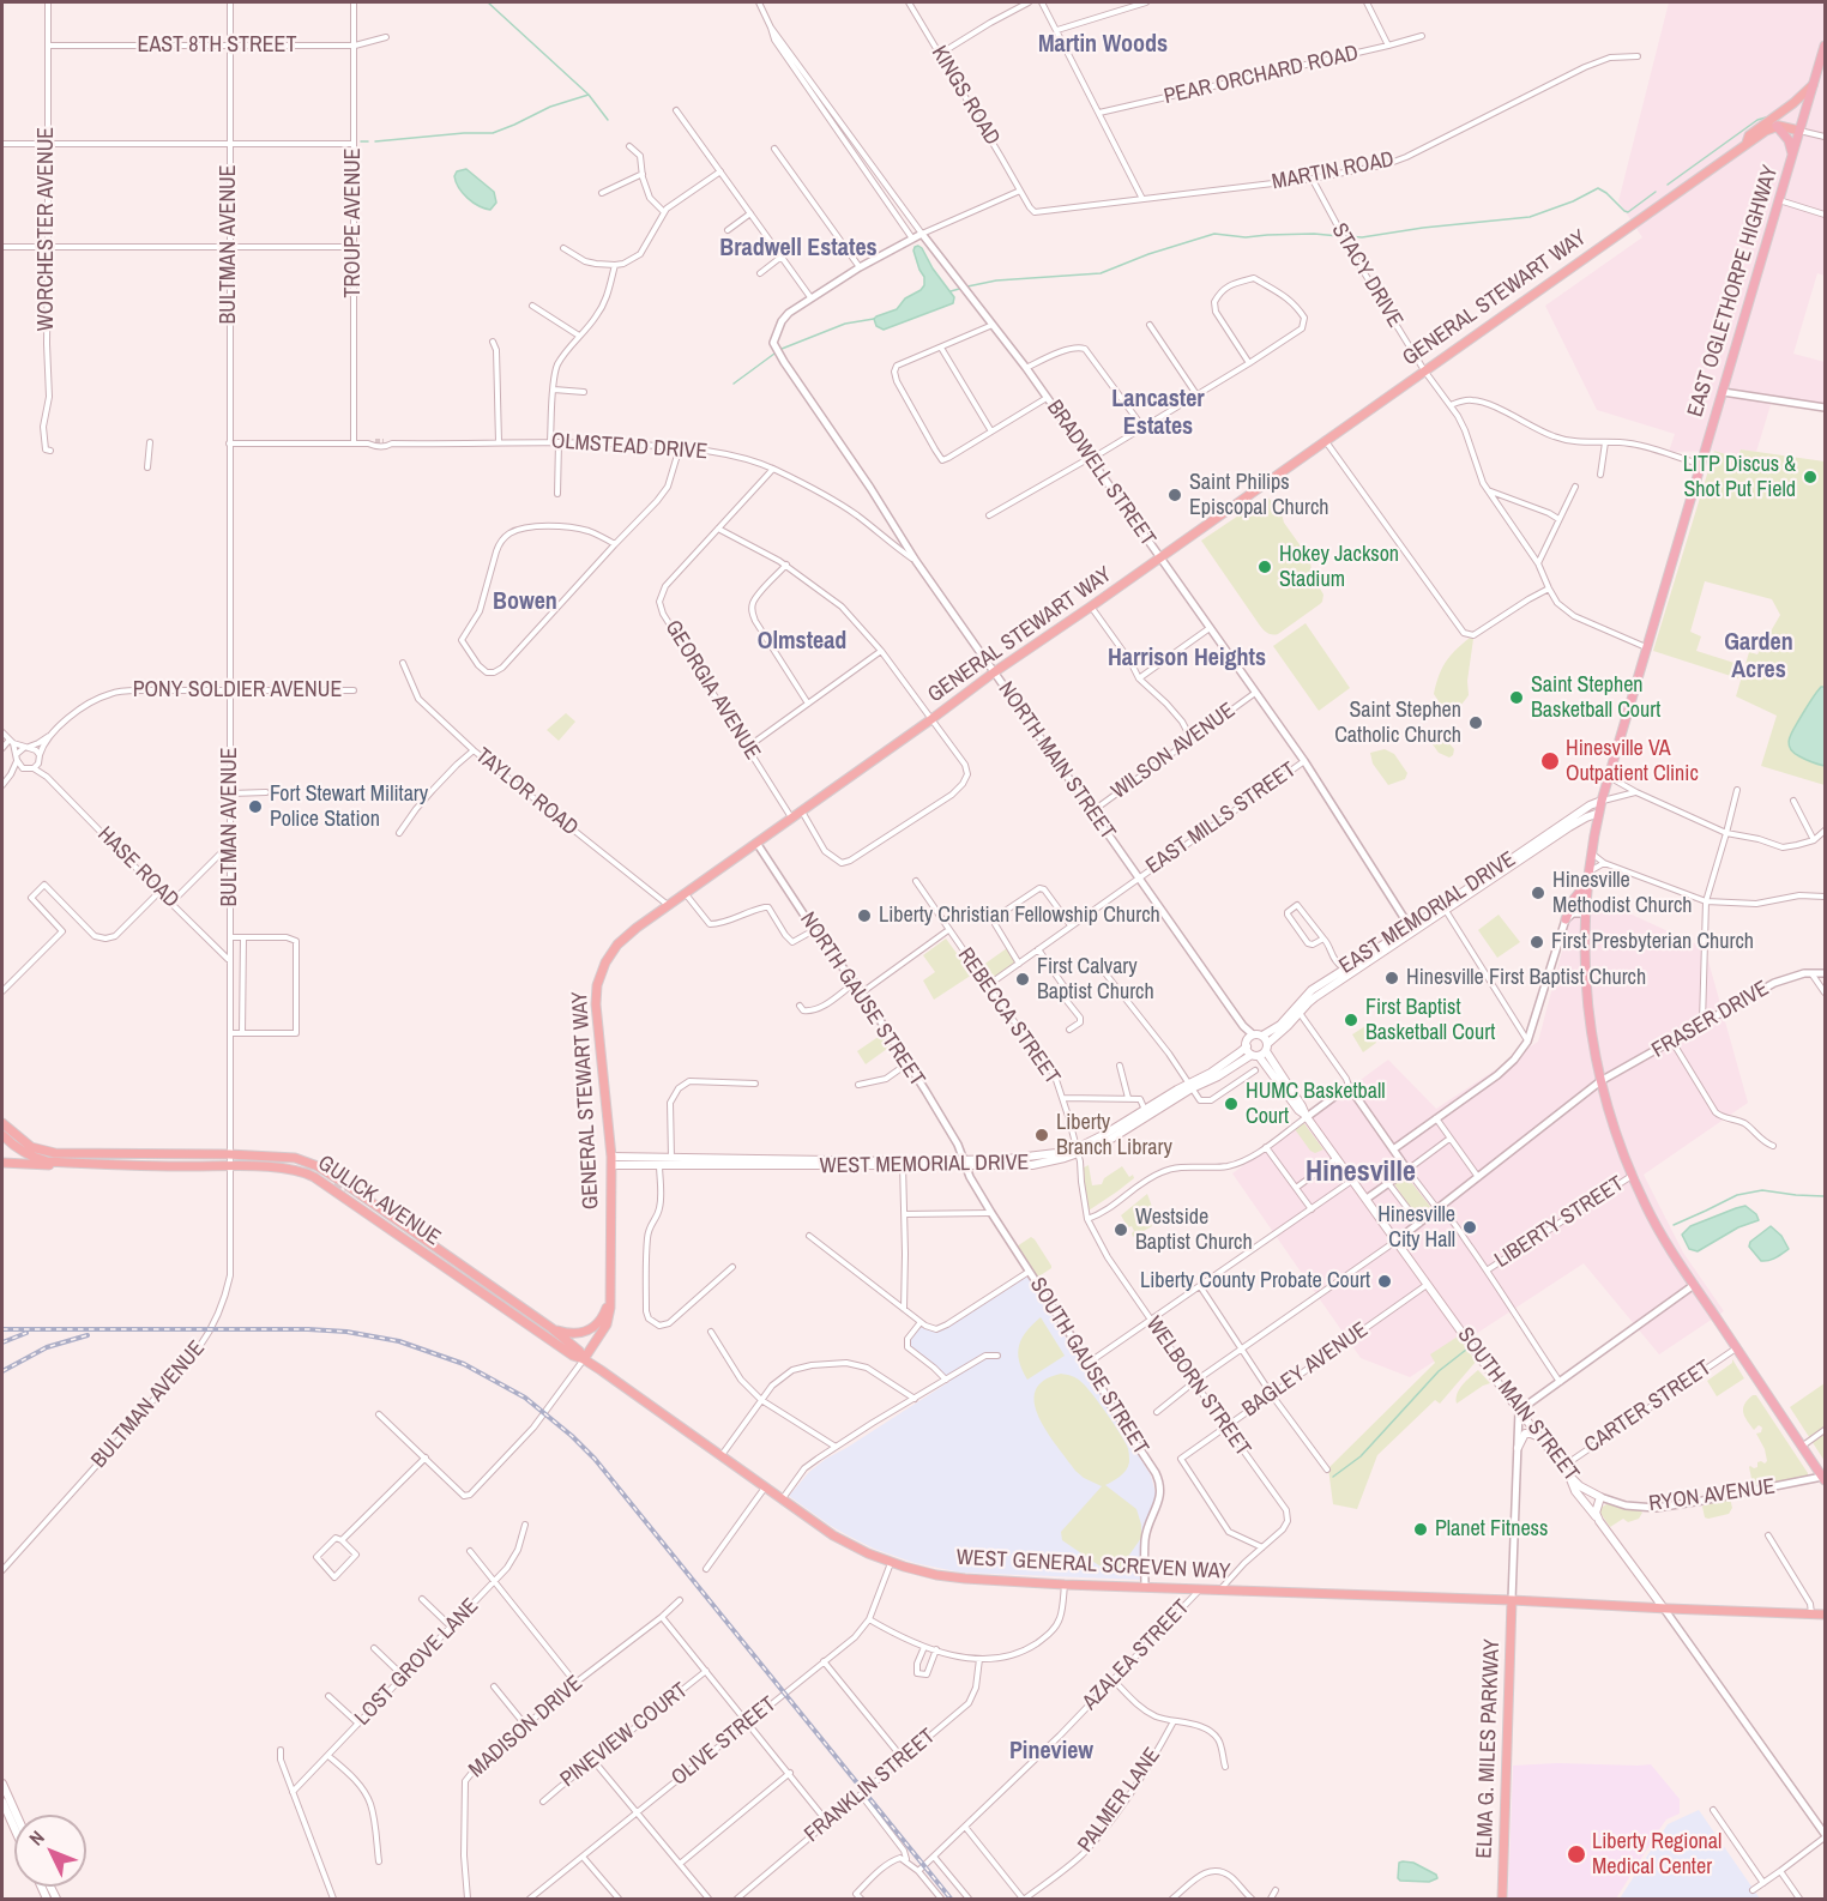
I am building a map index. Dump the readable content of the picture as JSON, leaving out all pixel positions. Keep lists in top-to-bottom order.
{
  "streets": {
    "highway": ["EAST OGLETHORPE HIGHWAY"],
    "main road": [
      "GENERAL STEWART WAY",
      "EAST MEMORIAL DRIVE",
      "WEST MEMORIAL DRIVE",
      "GULICK AVENUE",
      "SOUTH MAIN STREET",
      "WEST GENERAL SCREVEN WAY",
      "ELMA G. MILES PARKWAY"
    ],
    "street": [
      "EAST 8TH STREET",
      "PEAR ORCHARD ROAD",
      "KINGS ROAD",
      "MARTIN ROAD",
      "TROUPE AVENUE",
      "WORCHESTER AVENUE",
      "BULTMAN AVENUE",
      "STACY DRIVE",
      "OLMSTEAD DRIVE",
      "BRADWELL STREET",
      "PONY SOLDIER AVENUE",
      "GEORGIA AVENUE",
      "WILSON AVENUE",
      "NORTH MAIN STREET",
      "TAYLOR ROAD",
      "EAST MILLS STREET",
      "HASE ROAD",
      "NORTH GAUSE STREET",
      "REBECCA STREET",
      "FRASER DRIVE",
      "LIBERTY STREET",
      "SOUTH GAUSE STREET",
      "BAGLEY AVENUE",
      "WELBORN STREET",
      "CARTER STREET",
      "RYON AVENUE",
      "AZALEA STREET",
      "LOST GROVE LANE",
      "MADISON DRIVE",
      "PINEVIEW COURT",
      "OLIVE STREET",
      "FRANKLIN STREET",
      "PALMER LANE"
    ]
  },
  "crossings": [
    ["EAST 8TH STREET", "TROUPE AVENUE"],
    ["EAST 8TH STREET", "WORCHESTER AVENUE"],
    ["EAST 8TH STREET", "BULTMAN AVENUE"],
    ["KINGS ROAD", "MARTIN ROAD"],
    ["MARTIN ROAD", "STACY DRIVE"],
    ["TROUPE AVENUE", "OLMSTEAD DRIVE"],
    ["BULTMAN AVENUE", "OLMSTEAD DRIVE"],
    ["BULTMAN AVENUE", "PONY SOLDIER AVENUE"],
    ["BULTMAN AVENUE", "HASE ROAD"],
    ["BULTMAN AVENUE", "GULICK AVENUE"],
    ["STACY DRIVE", "EAST OGLETHORPE HIGHWAY"],
    ["STACY DRIVE", "GENERAL STEWART WAY"],
    ["EAST OGLETHORPE HIGHWAY", "EAST MEMORIAL DRIVE"],
    ["EAST OGLETHORPE HIGHWAY", "FRASER DRIVE"],
    ["EAST OGLETHORPE HIGHWAY", "LIBERTY STREET"],
    ["EAST OGLETHORPE HIGHWAY", "CARTER STREET"],
    ["EAST OGLETHORPE HIGHWAY", "RYON AVENUE"],
    ["GENERAL STEWART WAY", "BRADWELL STREET"],
    ["GENERAL STEWART WAY", "GEORGIA AVENUE"],
    ["GENERAL STEWART WAY", "NORTH MAIN STREET"],
    ["GENERAL STEWART WAY", "TAYLOR ROAD"],
    ["GENERAL STEWART WAY", "NORTH GAUSE STREET"],
    ["GENERAL STEWART WAY", "WEST MEMORIAL DRIVE"],
    ["GENERAL STEWART WAY", "GULICK AVENUE"],
    ["GENERAL STEWART WAY", "WEST GENERAL SCREVEN WAY"],
    ["OLMSTEAD DRIVE", "GEORGIA AVENUE"],
    ["OLMSTEAD DRIVE", "NORTH MAIN STREET"],
    ["BRADWELL STREET", "WILSON AVENUE"],
    ["BRADWELL STREET", "EAST MILLS STREET"],
    ["BRADWELL STREET", "EAST MEMORIAL DRIVE"],
    ["WILSON AVENUE", "NORTH MAIN STREET"],
    ["NORTH MAIN STREET", "EAST MILLS STREET"],
    ["NORTH MAIN STREET", "WEST MEMORIAL DRIVE"],
    ["EAST MILLS STREET", "REBECCA STREET"],
    ["EAST MEMORIAL DRIVE", "WEST MEMORIAL DRIVE"],
    ["NORTH GAUSE STREET", "WEST MEMORIAL DRIVE"],
    ["NORTH GAUSE STREET", "SOUTH GAUSE STREET"],
    ["REBECCA STREET", "WEST MEMORIAL DRIVE"],
    ["REBECCA STREET", "WELBORN STREET"],
    ["FRASER DRIVE", "SOUTH MAIN STREET"],
    ["WEST MEMORIAL DRIVE", "SOUTH GAUSE STREET"],
    ["WEST MEMORIAL DRIVE", "WELBORN STREET"],
    ["GULICK AVENUE", "WEST GENERAL SCREVEN WAY"],
    ["SOUTH GAUSE STREET", "WEST GENERAL SCREVEN WAY"],
    ["BAGLEY AVENUE", "WELBORN STREET"],
    ["BAGLEY AVENUE", "SOUTH MAIN STREET"],
    ["WELBORN STREET", "WEST GENERAL SCREVEN WAY"],
    ["SOUTH MAIN STREET", "CARTER STREET"],
    ["SOUTH MAIN STREET", "RYON AVENUE"],
    ["WEST GENERAL SCREVEN WAY", "AZALEA STREET"],
    ["WEST GENERAL SCREVEN WAY", "OLIVE STREET"],
    ["WEST GENERAL SCREVEN WAY", "ELMA G. MILES PARKWAY"],
    ["AZALEA STREET", "PALMER LANE"]
  ],
  "districts": [
    "Martin Woods",
    "Bradwell Estates",
    "Lancaster Estates",
    "Bowen",
    "Olmstead",
    "Garden Acres",
    "Harrison Heights",
    "Hinesville",
    "Pineview"
  ],
  "places": [
    "LITP Discus & Shot Put Field",
    "Saint Philips Episcopal Church",
    "Hokey Jackson Stadium",
    "Saint Stephen Basketball Court",
    "Saint Stephen Catholic Church",
    "Hinesville VA Outpatient Clinic",
    "Fort Stewart Military Police Station",
    "Hinesville Methodist Church",
    "Liberty Christian Fellowship Church",
    "First Presbyterian Church",
    "Hinesville First Baptist Church",
    "First Calvary Baptist Church",
    "First Baptist Basketball Court",
    "HUMC Basketball Court",
    "Liberty Branch Library",
    "Hinesville City Hall",
    "Westside Baptist Church",
    "Liberty County Probate Court",
    "Planet Fitness",
    "Liberty Regional Medical Center"
  ],
  "north": "top left"
}
